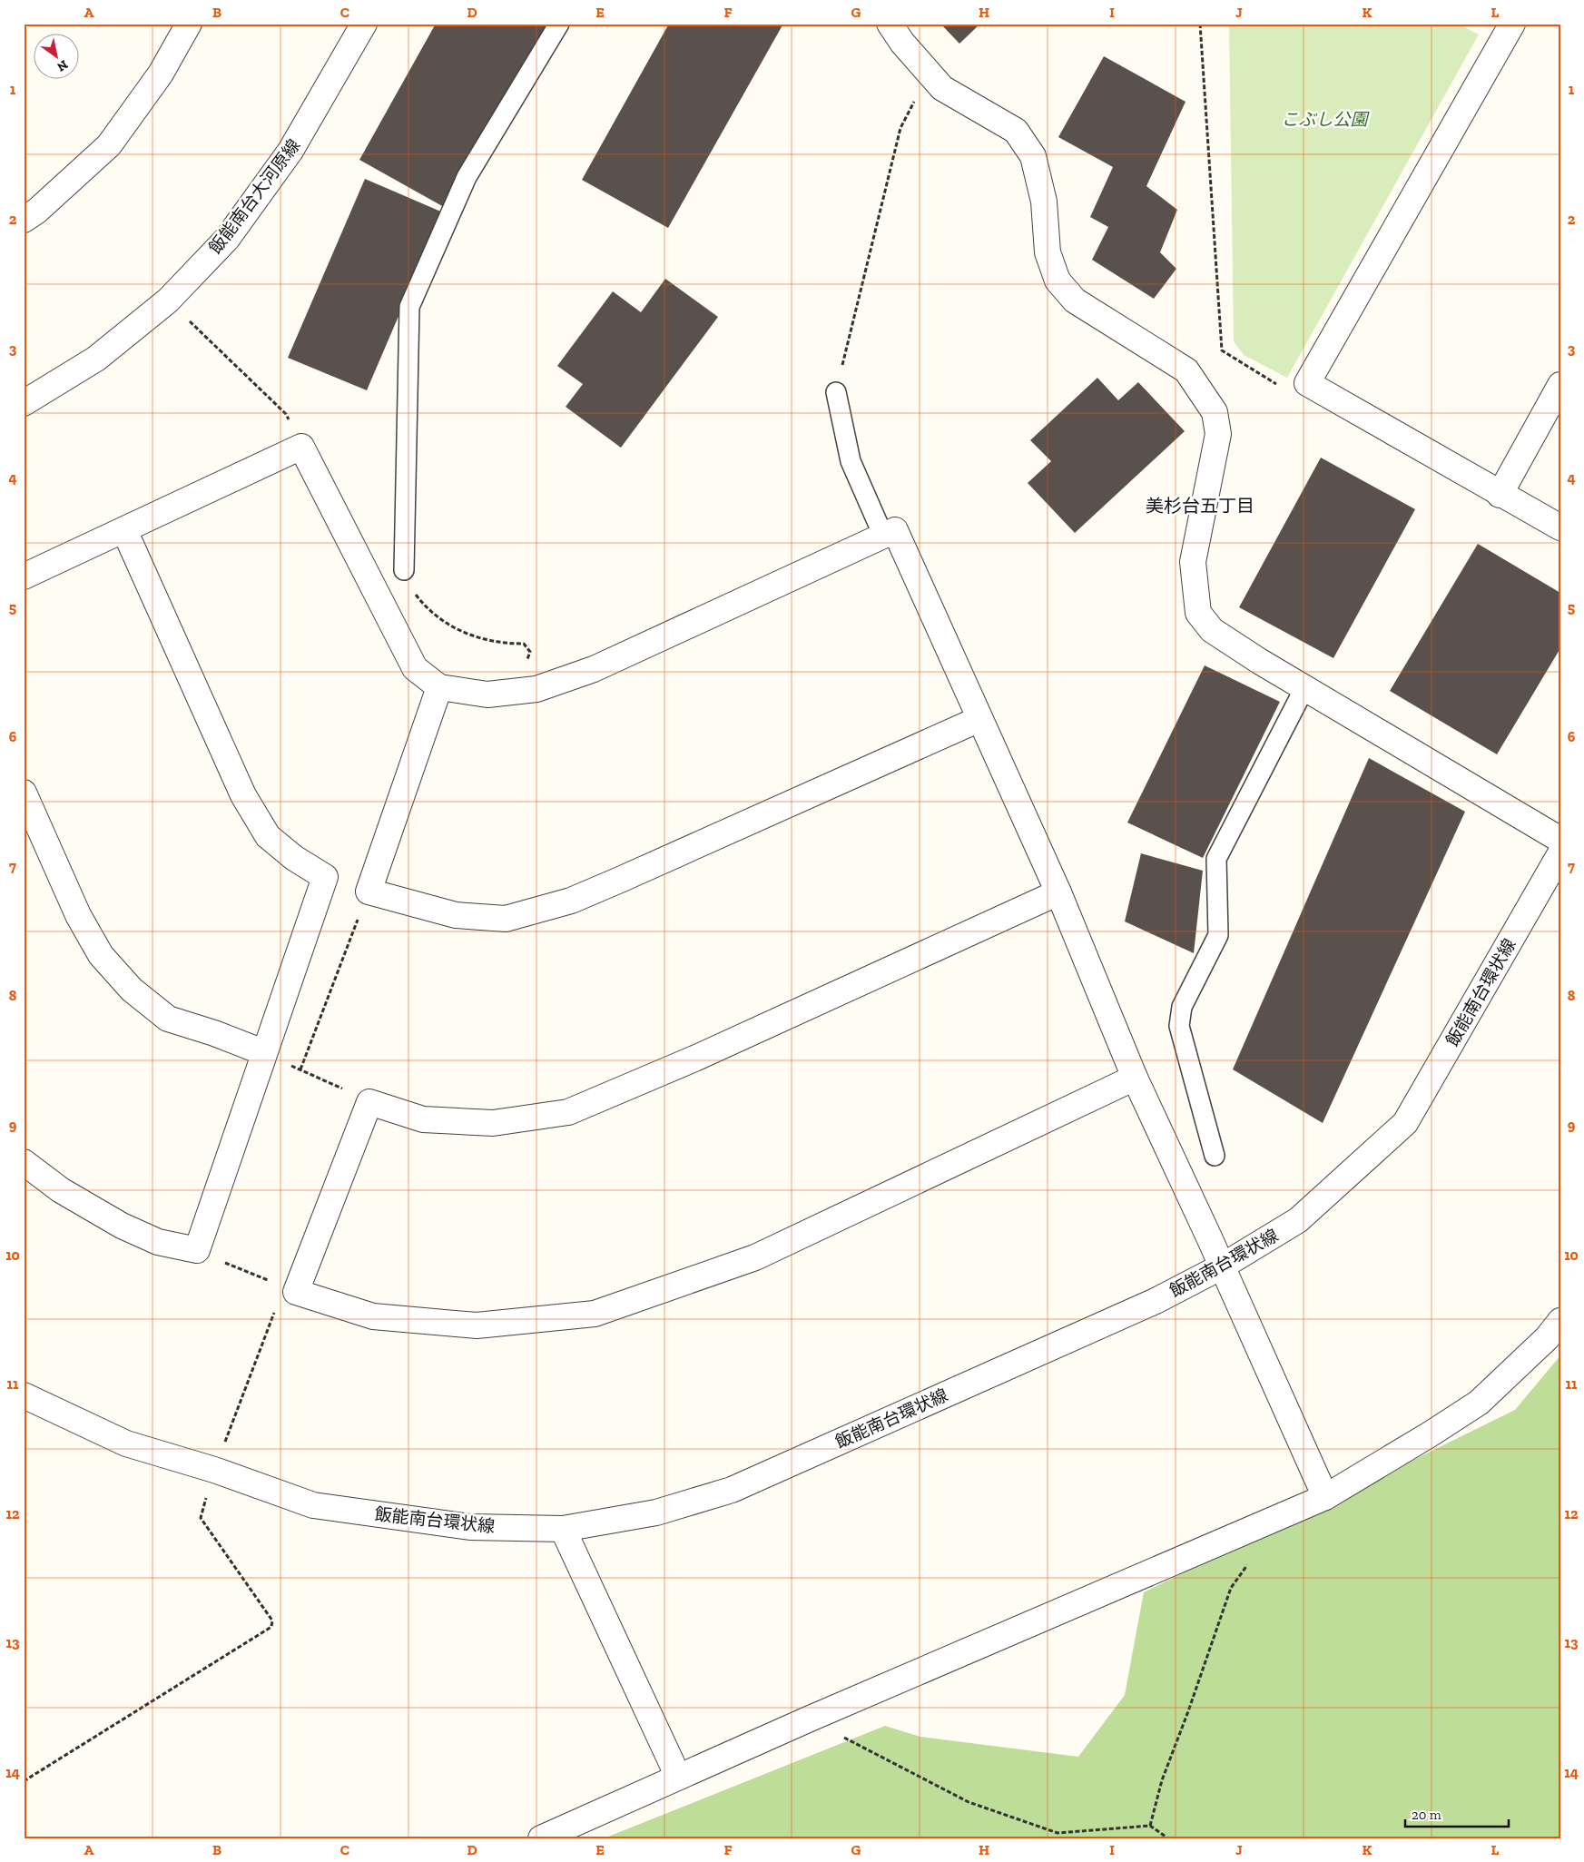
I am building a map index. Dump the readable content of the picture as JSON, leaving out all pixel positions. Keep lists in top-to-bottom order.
{
  "streets": {
    "street": ["飯能南台大河原線", "飯能南台環状線"]
  },
  "districts": ["美杉台五丁目"],
  "parks": ["こぶし公園"],
  "scale_bar": "20 m",
  "north": "bottom right",
  "grid": {
    "columns": [
      "A",
      "B",
      "C",
      "D",
      "E",
      "F",
      "G",
      "H",
      "I",
      "J",
      "K",
      "L"
    ],
    "rows": [
      "1",
      "2",
      "3",
      "4",
      "5",
      "6",
      "7",
      "8",
      "9",
      "10",
      "11",
      "12",
      "13",
      "14"
    ]
  }
}
